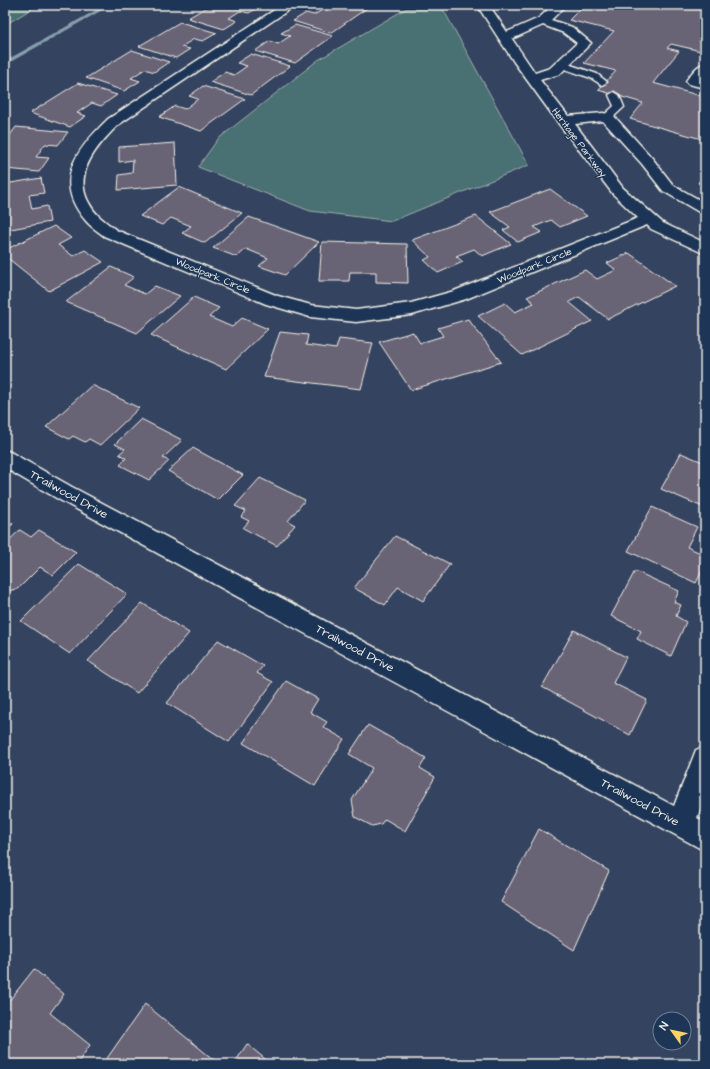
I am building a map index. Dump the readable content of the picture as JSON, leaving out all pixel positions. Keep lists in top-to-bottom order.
{
  "streets": {
    "street": ["Heritage Parkway", "Woodpark Circle", "Trailwood Drive"]
  },
  "crossings": [
    ["Heritage Parkway", "Woodpark Circle"]
  ],
  "north": "top left"
}
